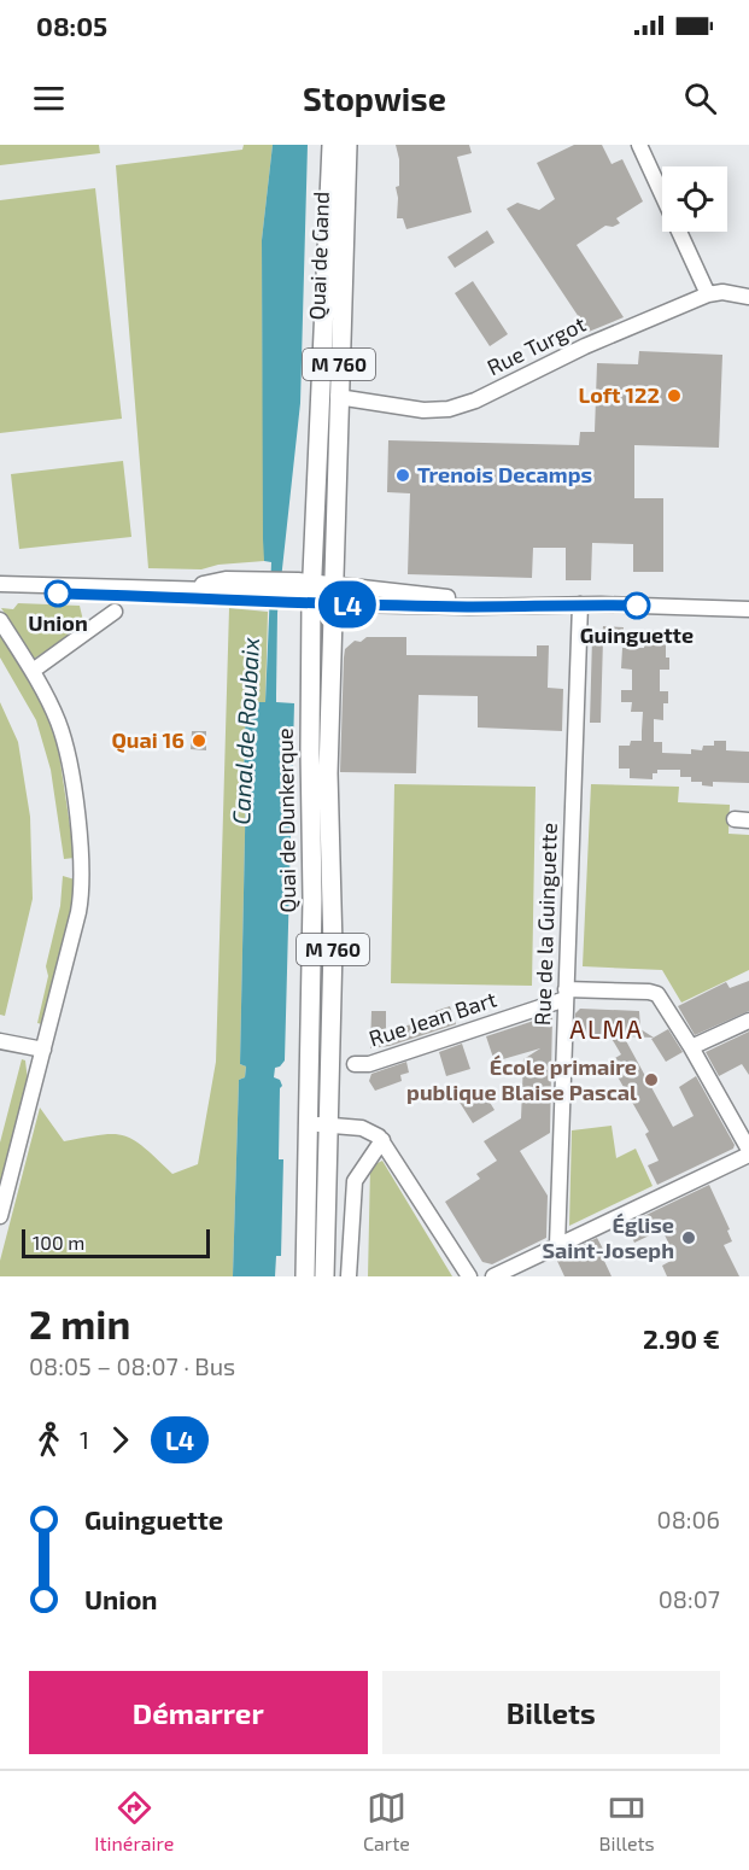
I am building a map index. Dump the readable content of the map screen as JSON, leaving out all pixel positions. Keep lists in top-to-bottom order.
{
  "streets": {
    "main road": ["Quai de Gand", "M 760", "Quai de Dunkerque"],
    "street": ["Rue Turgot", "Rue de la Guinguette", "Rue Jean Bart"]
  },
  "crossings": [
    ["Quai de Gand", "Rue Turgot"],
    ["Quai de Gand", "Quai de Dunkerque"],
    ["Rue de la Guinguette", "Rue Jean Bart"]
  ],
  "districts": ["ALMA"],
  "water": ["Canal de Roubaix"],
  "places": [
    "Loft 122",
    "Trenois Decamps",
    "Union",
    "Guinguette",
    "Quai 16",
    "École primaire publique Blaise Pascal",
    "Église Saint-Joseph"
  ],
  "lines": ["bus line L4"],
  "scale_bar": "100 m",
  "page": {
    "status": "08:05",
    "header": "Stopwise",
    "on_map": "L4",
    "scale": "100 m",
    "heading": ["2 min", "08:05 – 08:07 · Bus", "2.90 €"],
    "legs": ["1", "L4"],
    "list": [
      {
        "name": "Guinguette",
        "value": "08:06"
      },
      {
        "name": "Union",
        "value": "08:07"
      }
    ],
    "buttons": ["Démarrer", "Billets"],
    "tabs": ["Itinéraire", "Carte", "Billets"]
  }
}
